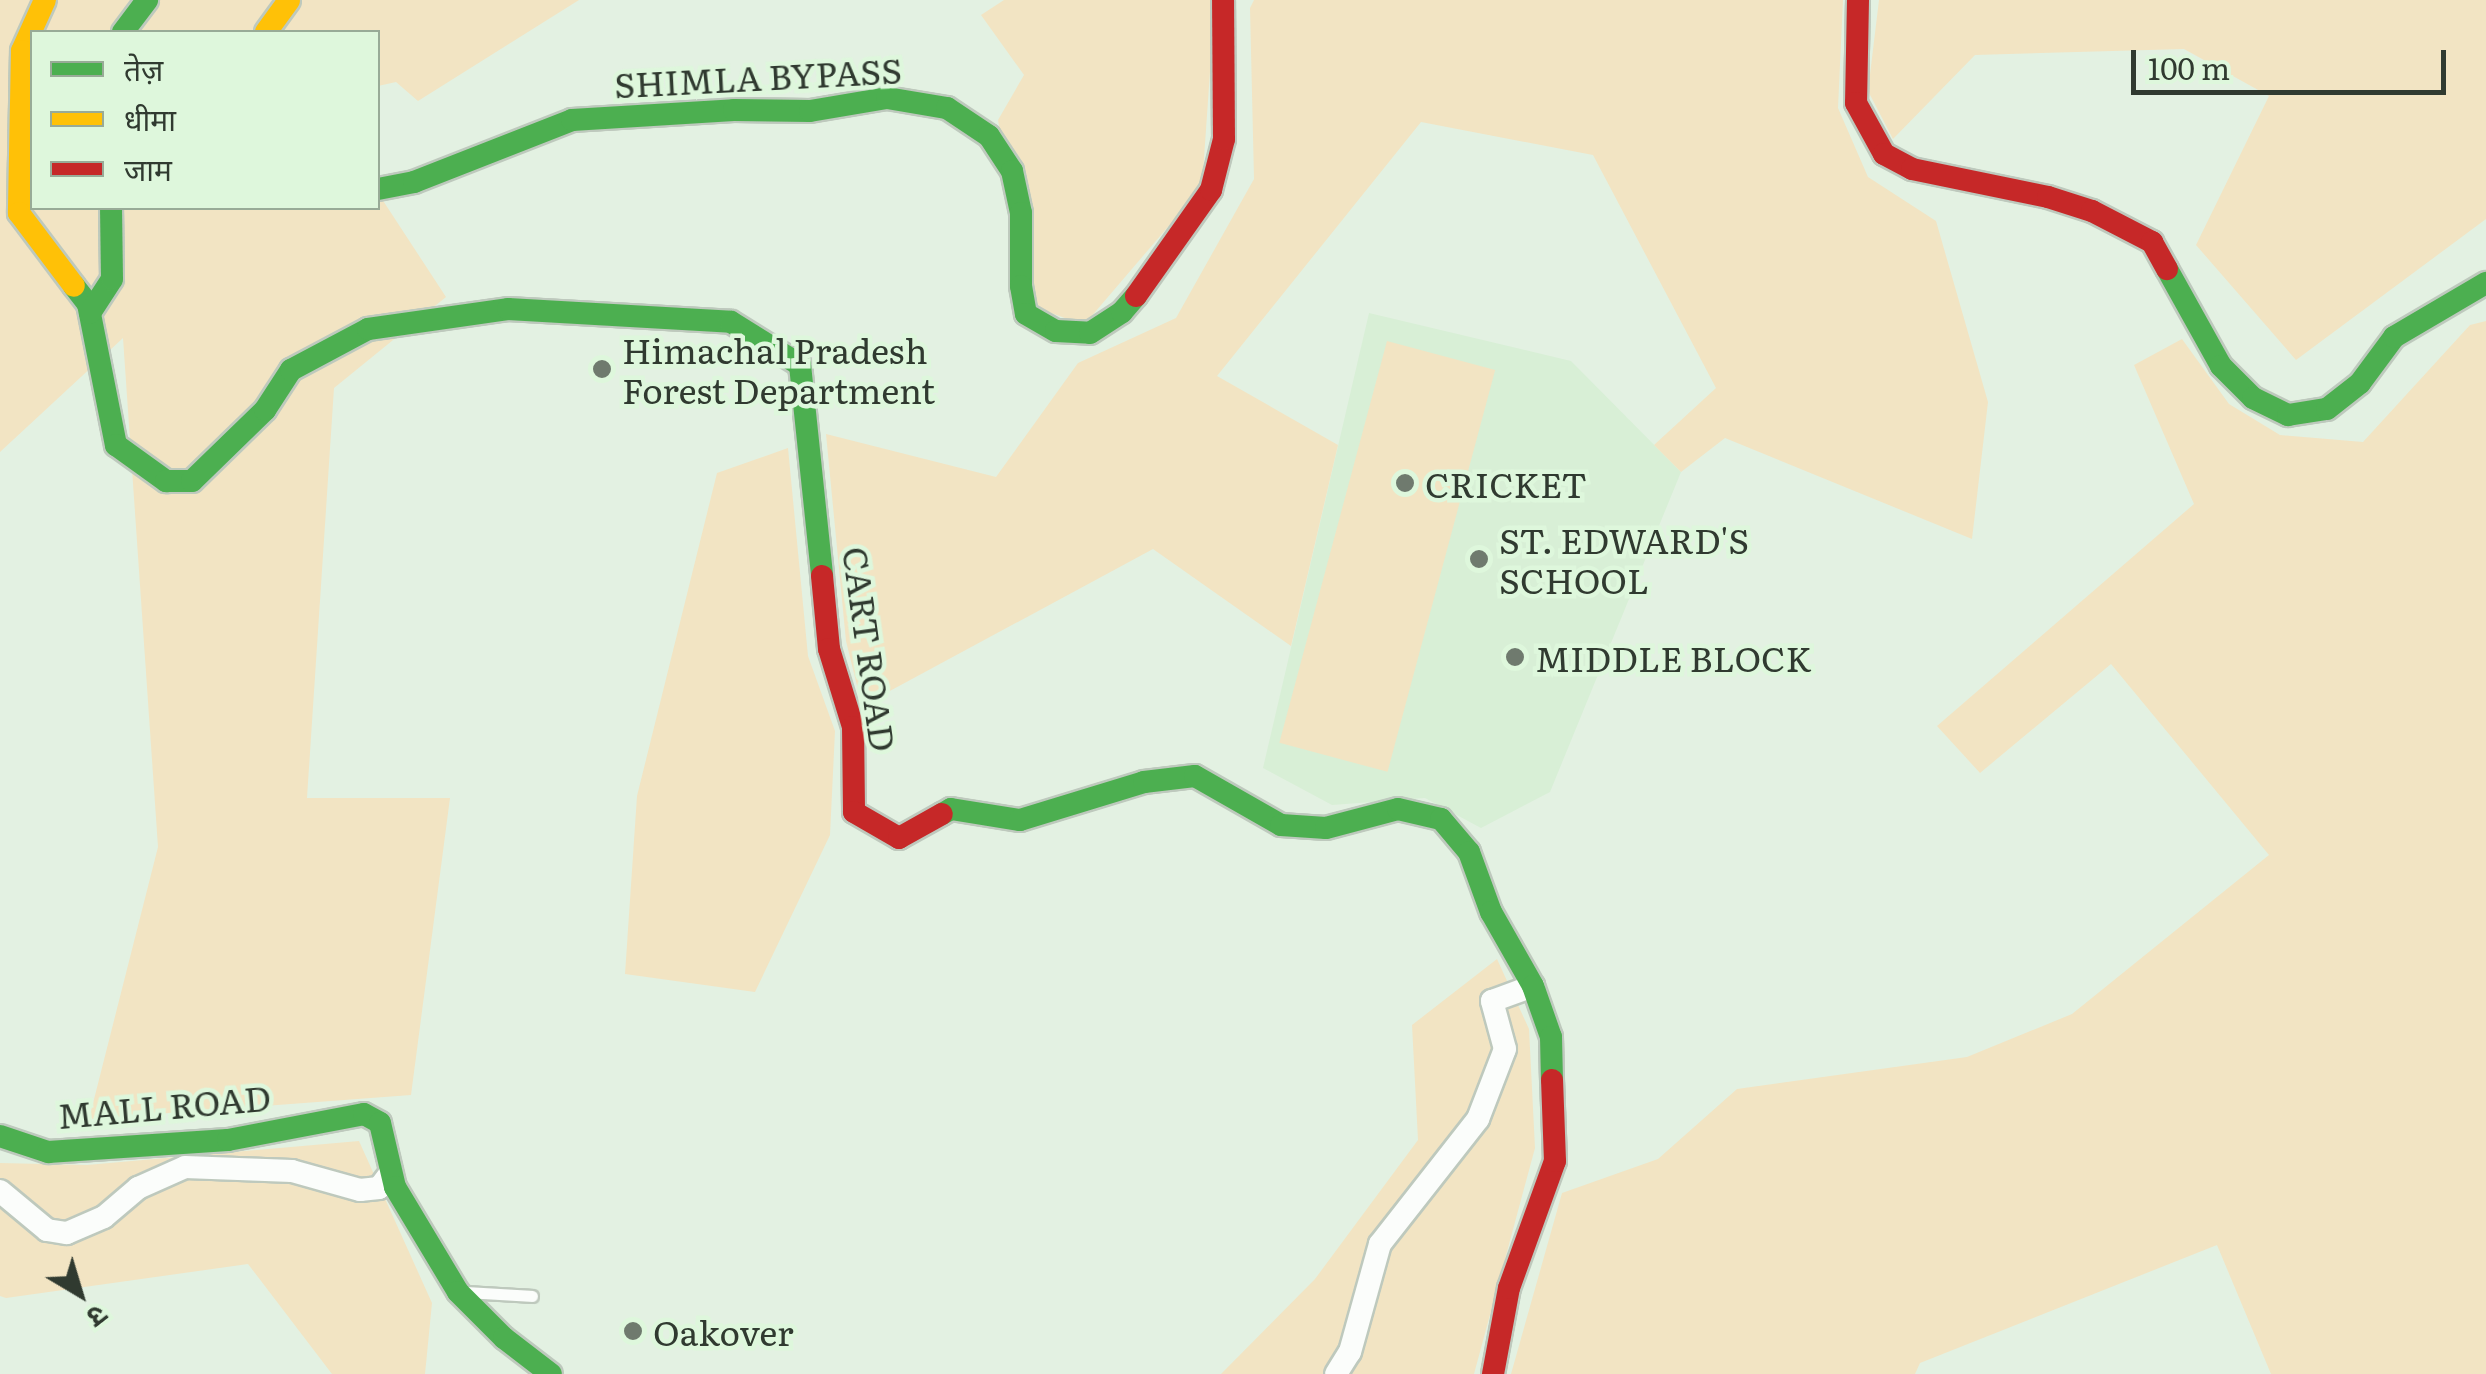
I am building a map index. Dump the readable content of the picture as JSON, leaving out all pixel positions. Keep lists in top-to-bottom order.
{
  "streets": {
    "main road": ["SHIMLA BYPASS", "CART ROAD", "MALL ROAD"]
  },
  "places": [
    "Himachal Pradesh Forest Department",
    "CRICKET",
    "ST. EDWARD'S SCHOOL",
    "MIDDLE BLOCK",
    "Oakover"
  ],
  "legend": ["तेज़", "धीमा", "जाम"],
  "scale_bar": "100 m",
  "north": "bottom right"
}
